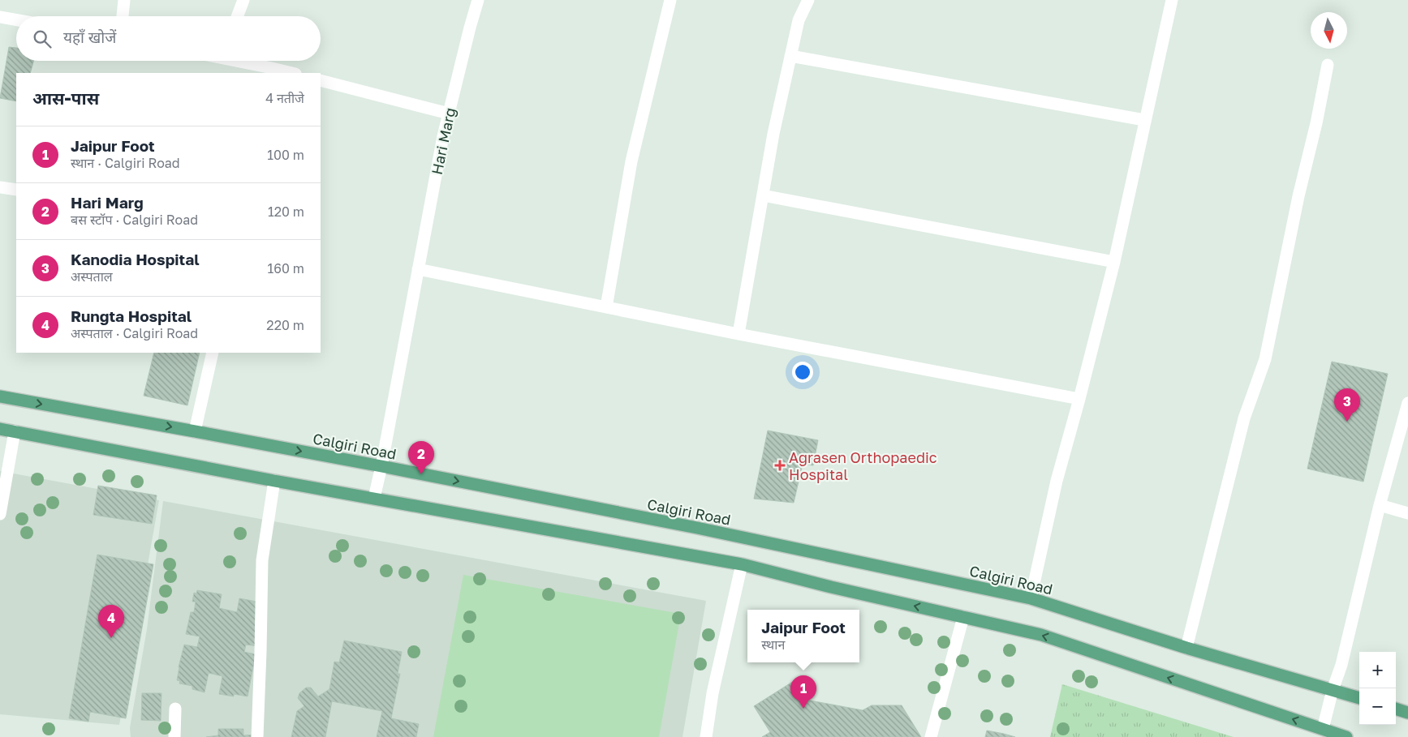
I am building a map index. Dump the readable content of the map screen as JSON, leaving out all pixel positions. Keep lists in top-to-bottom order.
{
  "streets": {
    "main road": ["Calgiri Road"],
    "street": ["Hari Marg"]
  },
  "crossings": [
    ["Hari Marg", "Calgiri Road"]
  ],
  "places": {
    "health": ["Agrasen Orthopaedic Hospital"]
  },
  "north": "bottom",
  "page": {
    "search": "यहाँ खोजें",
    "heading": ["आस-पास", "4 नतीजे"],
    "list": [
      {
        "mark": "1",
        "name": "Jaipur Foot",
        "note": "स्थान · Calgiri Road",
        "value": "100 m"
      },
      {
        "mark": "2",
        "name": "Hari Marg",
        "note": "बस स्टॉप · Calgiri Road",
        "value": "120 m"
      },
      {
        "mark": "3",
        "name": "Kanodia Hospital",
        "note": "अस्पताल",
        "value": "160 m"
      },
      {
        "mark": "4",
        "name": "Rungta Hospital",
        "note": "अस्पताल · Calgiri Road",
        "value": "220 m"
      }
    ],
    "pins": [
      "3",
      "2",
      "4",
      "1"
    ],
    "popup": ["Jaipur Foot", "स्थान"],
    "map_buttons": ["+", "−"]
  }
}
